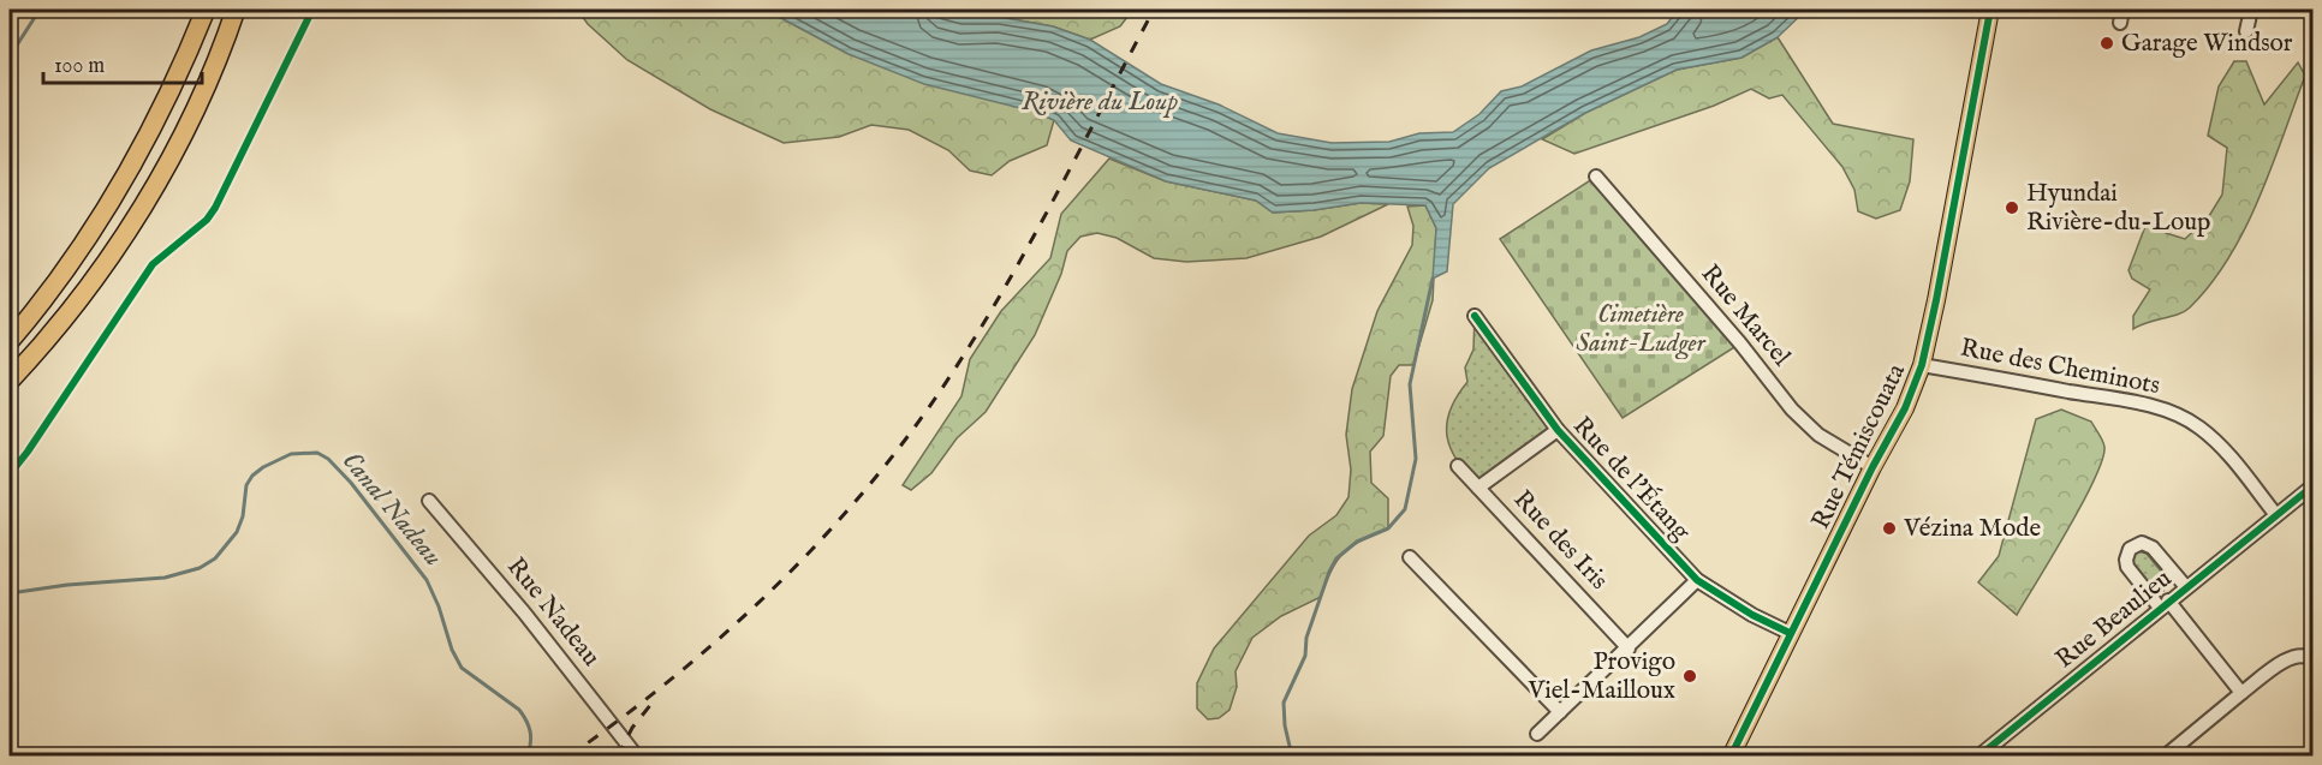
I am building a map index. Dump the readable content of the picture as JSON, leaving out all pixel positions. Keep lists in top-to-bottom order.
{
  "streets": {
    "main road": ["Rue Témiscouata"],
    "street": [
      "Rue Marcel",
      "Rue des Cheminots",
      "Rue de l'Étang",
      "Rue des Iris",
      "Rue Nadeau",
      "Rue Beaulieu"
    ]
  },
  "crossings": [
    ["Rue Marcel", "Rue Témiscouata"],
    ["Rue des Cheminots", "Rue Témiscouata"],
    ["Rue des Cheminots", "Rue Beaulieu"],
    ["Rue Témiscouata", "Rue de l'Étang"]
  ],
  "water": ["Rivière du Loup", "Canal Nadeau"],
  "parks": ["Cimetière Saint-Ludger"],
  "places": [
    "Garage Windsor",
    "Hyundai Rivière-du-Loup",
    "Vézina Mode",
    "Provigo Viel-Mailloux"
  ],
  "scale_bar": "100 m"
}
